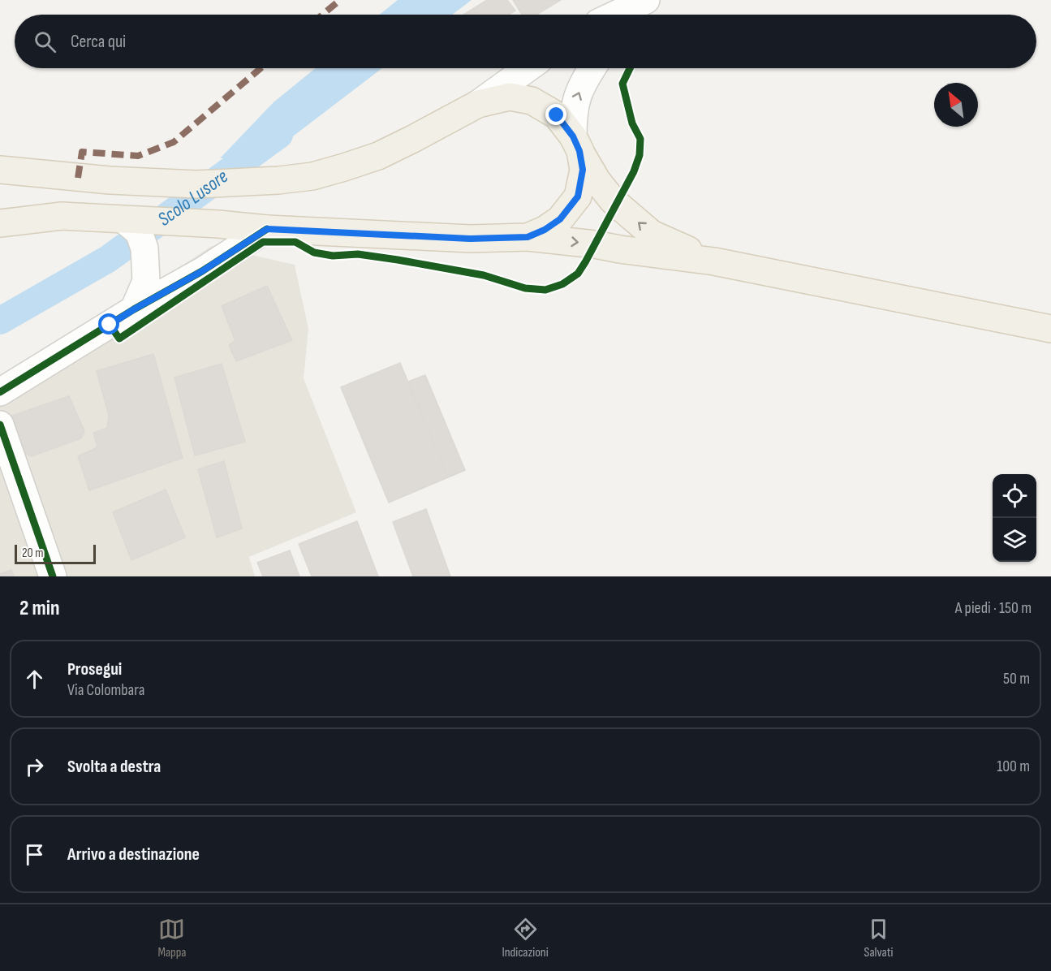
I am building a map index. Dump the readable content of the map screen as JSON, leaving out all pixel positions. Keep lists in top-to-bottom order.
{
  "water": ["Scolo Lusore"],
  "scale_bar": "20 m",
  "north": "top left",
  "page": {
    "search": "Cerca qui",
    "scale": "20 m",
    "heading": ["2 min", "A piedi · 150 m"],
    "list": [
      ["Prosegui", "Via Colombara", "50 m"],
      ["Svolta a destra", "100 m"],
      "Arrivo a destinazione"
    ],
    "nav": ["Mappa", "Indicazioni", "Salvati"]
  }
}
